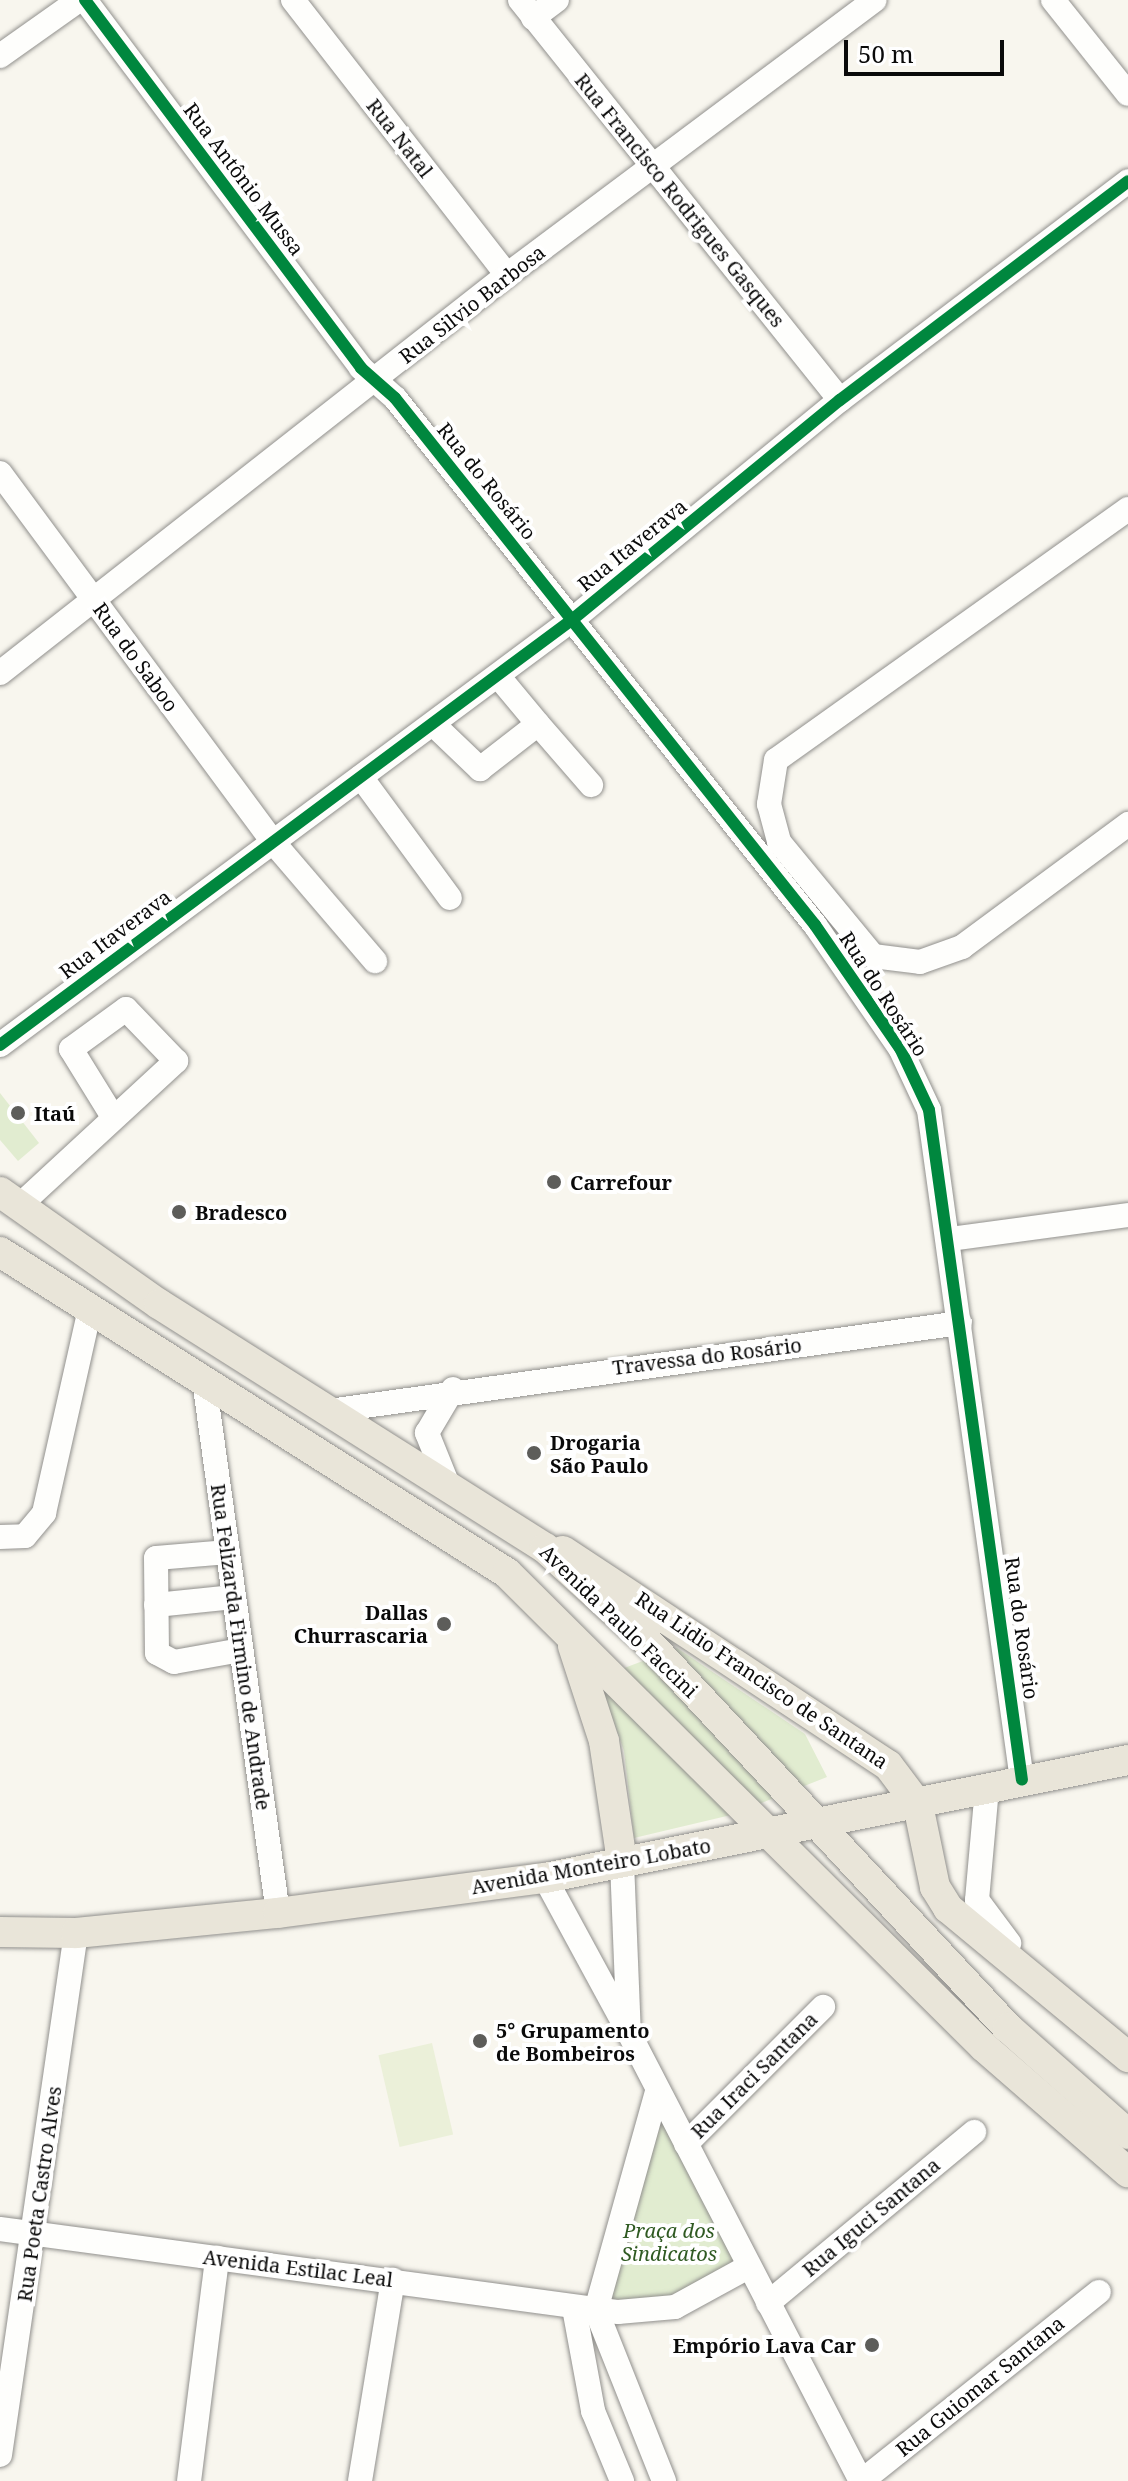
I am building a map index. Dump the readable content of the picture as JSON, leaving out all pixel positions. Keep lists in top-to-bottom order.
{
  "streets": {
    "main road": ["Avenida Paulo Faccini", "Rua Lidio Francisco de Santana", "Avenida Monteiro Lobato"],
    "street": [
      "Rua Natal",
      "Rua Antônio Mussa",
      "Rua Francisco Rodrigues Gasques",
      "Rua Silvio Barbosa",
      "Rua do Rosário",
      "Rua Itaverava",
      "Rua do Saboo",
      "Travessa do Rosário",
      "Rua Felizarda Firmino de Andrade",
      "Rua Iraci Santana",
      "Rua Poeta Castro Alves",
      "Rua Iguci Santana",
      "Avenida Estilac Leal",
      "Rua Guiomar Santana"
    ]
  },
  "crossings": [
    ["Rua Natal", "Rua Silvio Barbosa"],
    ["Rua Antônio Mussa", "Rua Silvio Barbosa"],
    ["Rua Antônio Mussa", "Rua do Rosário"],
    ["Rua Francisco Rodrigues Gasques", "Rua Silvio Barbosa"],
    ["Rua Francisco Rodrigues Gasques", "Rua Itaverava"],
    ["Rua Silvio Barbosa", "Rua do Rosário"],
    ["Rua Silvio Barbosa", "Rua do Saboo"],
    ["Rua do Rosário", "Rua Itaverava"],
    ["Rua do Rosário", "Travessa do Rosário"],
    ["Rua do Rosário", "Avenida Monteiro Lobato"],
    ["Rua Itaverava", "Rua do Saboo"],
    ["Travessa do Rosário", "Avenida Paulo Faccini"],
    ["Avenida Paulo Faccini", "Rua Lidio Francisco de Santana"],
    ["Avenida Paulo Faccini", "Avenida Monteiro Lobato"],
    ["Rua Felizarda Firmino de Andrade", "Avenida Monteiro Lobato"],
    ["Rua Lidio Francisco de Santana", "Avenida Monteiro Lobato"],
    ["Avenida Monteiro Lobato", "Rua Poeta Castro Alves"],
    ["Rua Poeta Castro Alves", "Avenida Estilac Leal"]
  ],
  "parks": ["Praça dos Sindicatos"],
  "places": [
    "Itaú",
    "Carrefour",
    "Bradesco",
    "Drogaria São Paulo",
    "Dallas Churrascaria",
    "5° Grupamento de Bombeiros",
    "Empório Lava Car"
  ],
  "scale_bar": "50 m"
}
